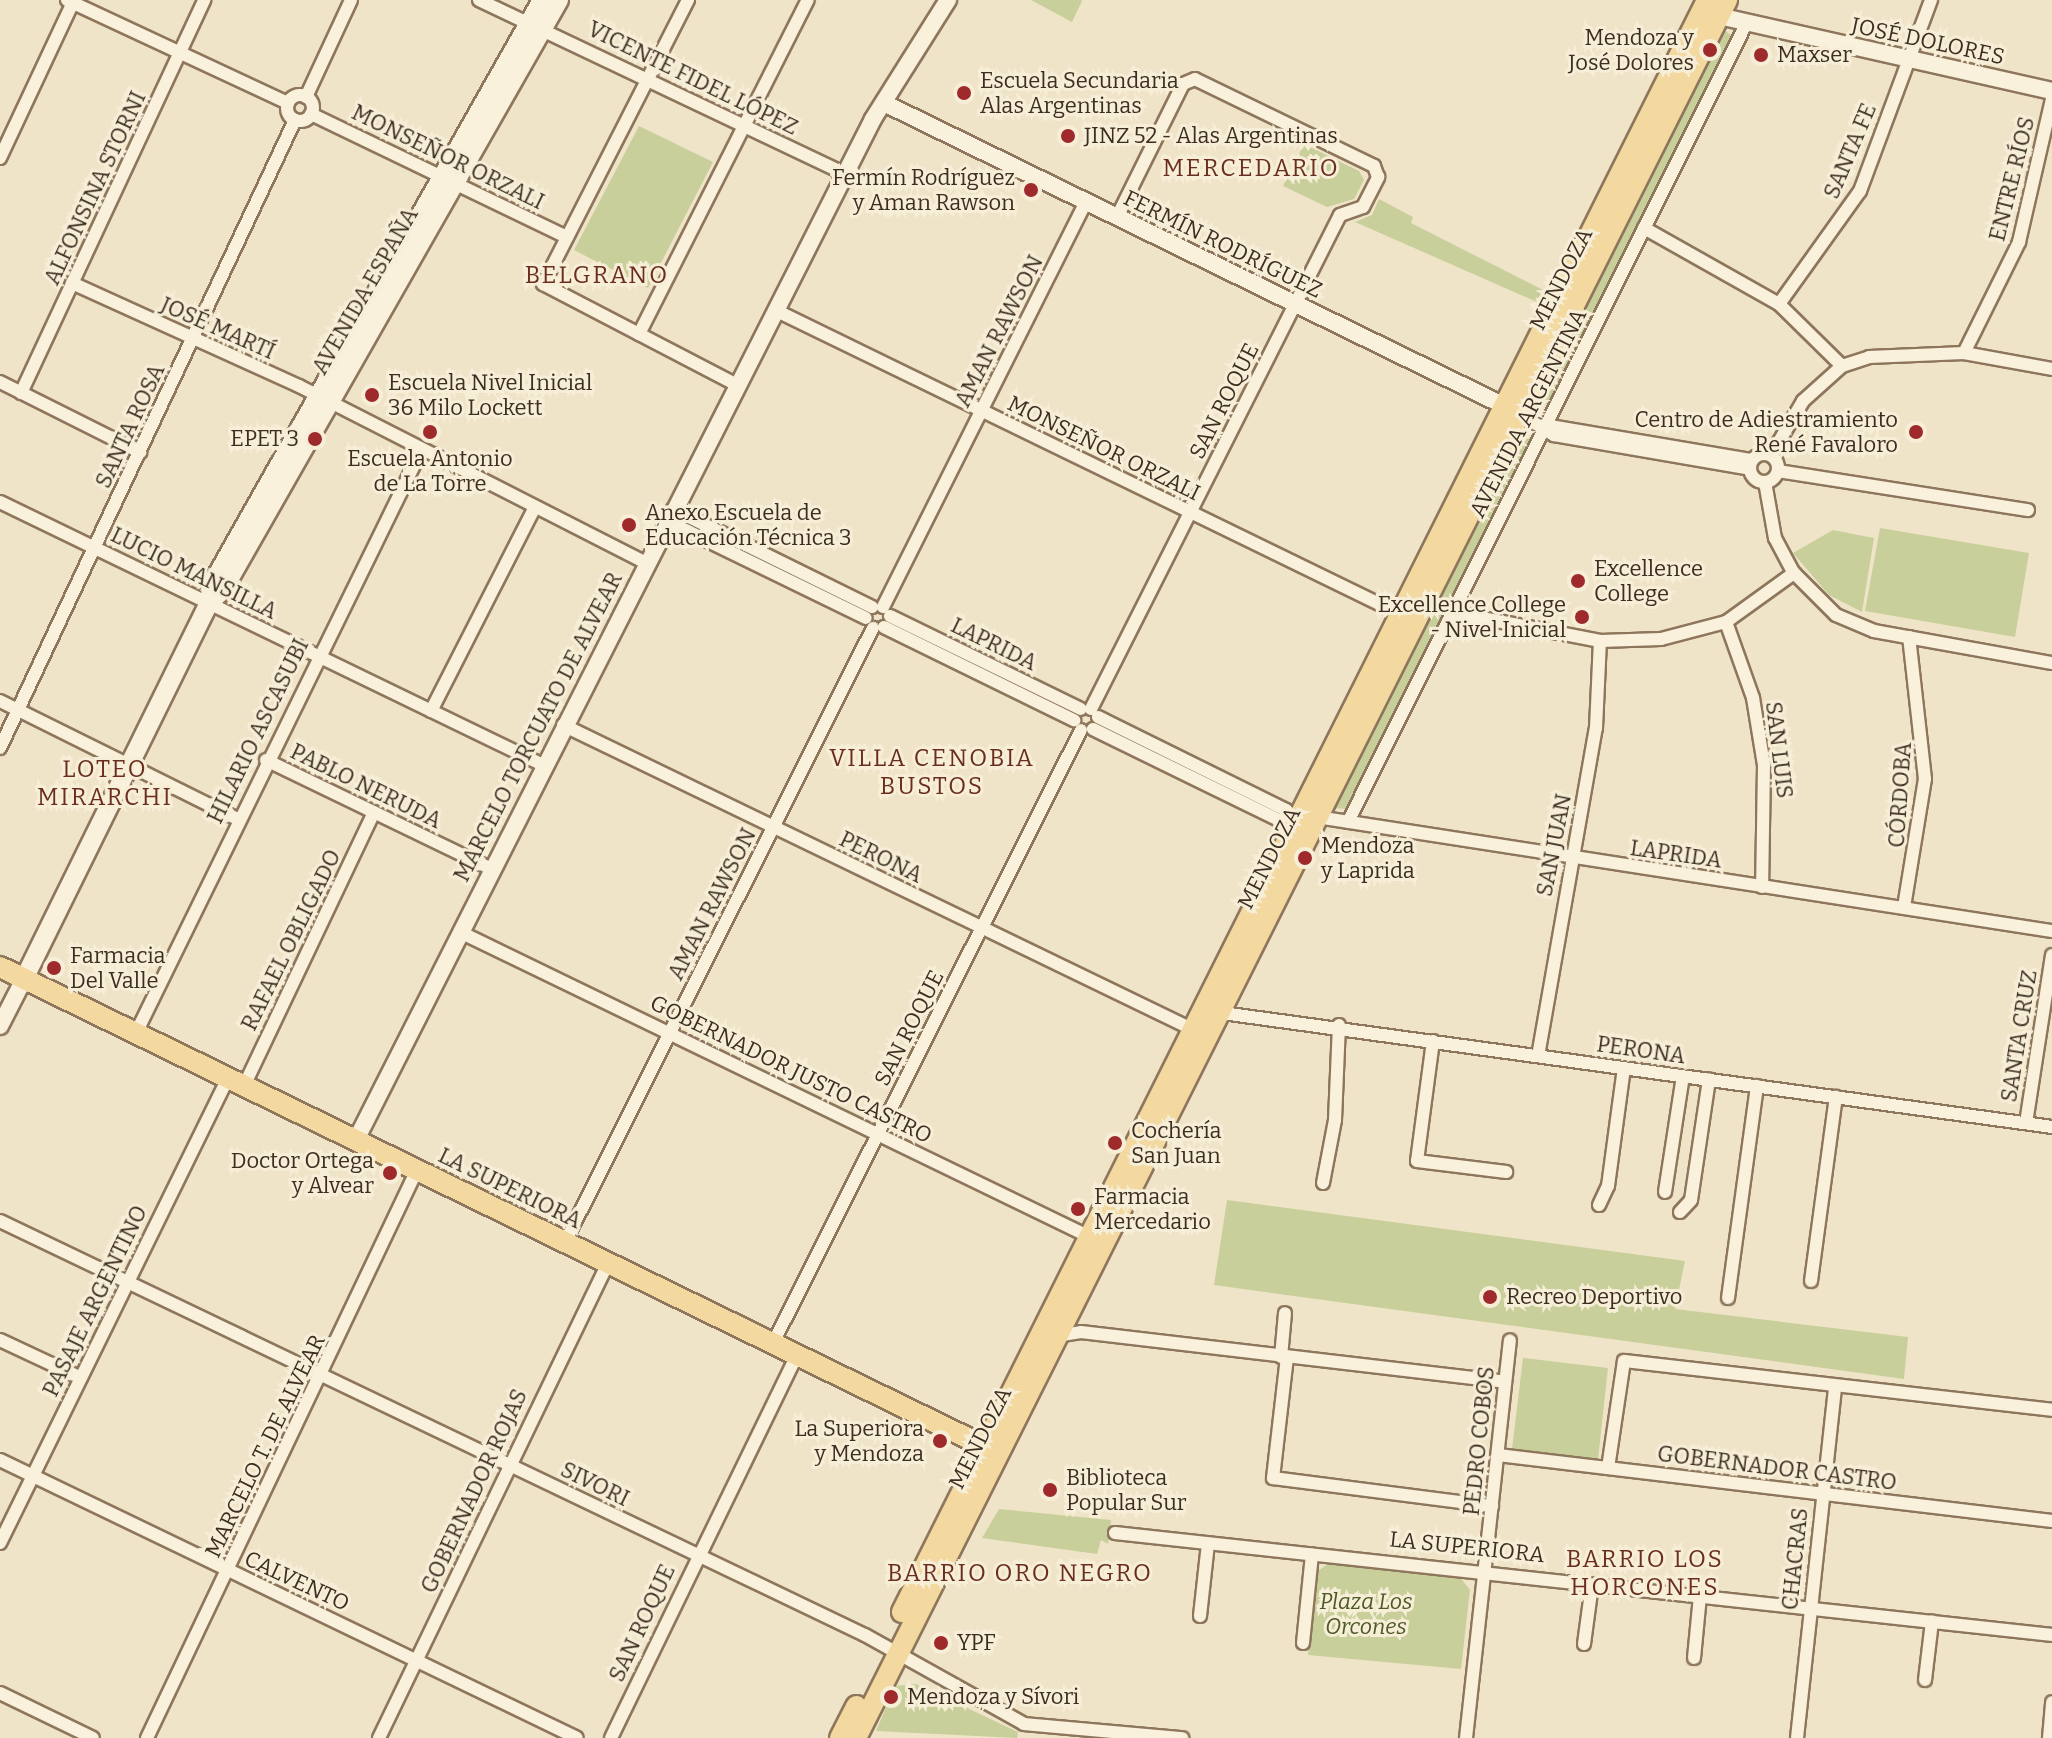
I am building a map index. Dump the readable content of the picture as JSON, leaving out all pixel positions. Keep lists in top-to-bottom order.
{
  "streets": {
    "main road": ["MENDOZA", "AVENIDA ESPAÑA", "LA SUPERIORA"],
    "street": [
      "JOSÉ DOLORES",
      "VICENTE FIDEL LÓPEZ",
      "SANTA FE",
      "MONSEÑOR ORZALI",
      "ENTRE RÍOS",
      "ALFONSINA STORNI",
      "FERMÍN RODRÍGUEZ",
      "JOSÉ MARTÍ",
      "AMAN RAWSON",
      "SAN ROQUE",
      "AVENIDA ARGENTINA",
      "SANTA ROSA",
      "LUCIO MANSILLA",
      "LAPRIDA",
      "MARCELO TORCUATO DE ALVEAR",
      "HILARIO ASCASUBI",
      "SAN LUIS",
      "PABLO NERUDA",
      "CÓRDOBA",
      "SAN JUAN",
      "PERONA",
      "RAFAEL OBLIGADO",
      "SANTA CRUZ",
      "GOBERNADOR JUSTO CASTRO",
      "PASAJE ARGENTINO",
      "PEDRO COBOS",
      "MARCELO T. DE ALVEAR",
      "GOBERNADOR CASTRO",
      "SIVORI",
      "GOBERNADOR ROJAS",
      "CHACRAS",
      "CALVENTO"
    ]
  },
  "crossings": [
    ["JOSÉ DOLORES", "SANTA FE"],
    ["JOSÉ DOLORES", "ENTRE RÍOS"],
    ["JOSÉ DOLORES", "MENDOZA"],
    ["JOSÉ DOLORES", "AVENIDA ARGENTINA"],
    ["VICENTE FIDEL LÓPEZ", "AVENIDA ESPAÑA"],
    ["VICENTE FIDEL LÓPEZ", "MARCELO TORCUATO DE ALVEAR"],
    ["MONSEÑOR ORZALI", "MENDOZA"],
    ["MONSEÑOR ORZALI", "AVENIDA ESPAÑA"],
    ["MONSEÑOR ORZALI", "AMAN RAWSON"],
    ["MONSEÑOR ORZALI", "SAN ROQUE"],
    ["MONSEÑOR ORZALI", "MARCELO TORCUATO DE ALVEAR"],
    ["ALFONSINA STORNI", "JOSÉ MARTÍ"],
    ["FERMÍN RODRÍGUEZ", "MENDOZA"],
    ["FERMÍN RODRÍGUEZ", "AMAN RAWSON"],
    ["FERMÍN RODRÍGUEZ", "SAN ROQUE"],
    ["FERMÍN RODRÍGUEZ", "AVENIDA ARGENTINA"],
    ["FERMÍN RODRÍGUEZ", "MARCELO TORCUATO DE ALVEAR"],
    ["MENDOZA", "LAPRIDA"],
    ["MENDOZA", "PERONA"],
    ["MENDOZA", "GOBERNADOR JUSTO CASTRO"],
    ["MENDOZA", "LA SUPERIORA"],
    ["MENDOZA", "SIVORI"],
    ["AVENIDA ESPAÑA", "JOSÉ MARTÍ"],
    ["AVENIDA ESPAÑA", "LUCIO MANSILLA"],
    ["AVENIDA ESPAÑA", "LA SUPERIORA"],
    ["JOSÉ MARTÍ", "SANTA ROSA"],
    ["JOSÉ MARTÍ", "MARCELO TORCUATO DE ALVEAR"],
    ["JOSÉ MARTÍ", "HILARIO ASCASUBI"],
    ["AMAN RAWSON", "LAPRIDA"],
    ["AMAN RAWSON", "PERONA"],
    ["AMAN RAWSON", "GOBERNADOR JUSTO CASTRO"],
    ["AMAN RAWSON", "LA SUPERIORA"],
    ["SAN ROQUE", "LAPRIDA"],
    ["SAN ROQUE", "PERONA"],
    ["SAN ROQUE", "GOBERNADOR JUSTO CASTRO"],
    ["SAN ROQUE", "LA SUPERIORA"],
    ["SAN ROQUE", "SIVORI"],
    ["AVENIDA ARGENTINA", "LAPRIDA"],
    ["SANTA ROSA", "LUCIO MANSILLA"],
    ["LUCIO MANSILLA", "MARCELO TORCUATO DE ALVEAR"],
    ["LUCIO MANSILLA", "HILARIO ASCASUBI"],
    ["LAPRIDA", "MARCELO TORCUATO DE ALVEAR"],
    ["LAPRIDA", "SAN LUIS"],
    ["LAPRIDA", "CÓRDOBA"],
    ["LAPRIDA", "SAN JUAN"],
    ["MARCELO TORCUATO DE ALVEAR", "PABLO NERUDA"],
    ["MARCELO TORCUATO DE ALVEAR", "PERONA"],
    ["MARCELO TORCUATO DE ALVEAR", "GOBERNADOR JUSTO CASTRO"],
    ["MARCELO TORCUATO DE ALVEAR", "LA SUPERIORA"],
    ["HILARIO ASCASUBI", "PABLO NERUDA"],
    ["HILARIO ASCASUBI", "LA SUPERIORA"],
    ["PABLO NERUDA", "RAFAEL OBLIGADO"],
    ["SAN JUAN", "PERONA"],
    ["PERONA", "SANTA CRUZ"],
    ["RAFAEL OBLIGADO", "LA SUPERIORA"],
    ["RAFAEL OBLIGADO", "PASAJE ARGENTINO"],
    ["LA SUPERIORA", "PASAJE ARGENTINO"],
    ["LA SUPERIORA", "PEDRO COBOS"],
    ["LA SUPERIORA", "MARCELO T. DE ALVEAR"],
    ["LA SUPERIORA", "GOBERNADOR ROJAS"],
    ["LA SUPERIORA", "CHACRAS"],
    ["PASAJE ARGENTINO", "SIVORI"],
    ["PASAJE ARGENTINO", "CALVENTO"],
    ["PEDRO COBOS", "GOBERNADOR CASTRO"],
    ["MARCELO T. DE ALVEAR", "SIVORI"],
    ["MARCELO T. DE ALVEAR", "CALVENTO"],
    ["GOBERNADOR CASTRO", "CHACRAS"],
    ["SIVORI", "GOBERNADOR ROJAS"],
    ["GOBERNADOR ROJAS", "CALVENTO"]
  ],
  "districts": [
    "MERCEDARIO",
    "BELGRANO",
    "VILLA CENOBIA BUSTOS",
    "LOTEO MIRARCHI",
    "BARRIO LOS HORCONES",
    "BARRIO ORO NEGRO"
  ],
  "parks": ["Plaza Los Orcones"],
  "places": [
    "Mendoza y José Dolores",
    "Maxser",
    "Escuela Secundaria Alas Argentinas",
    "JINZ 52 - Alas Argentinas",
    "Fermín Rodríguez y Aman Rawson",
    "Escuela Nivel Inicial 36 Milo Lockett",
    "Escuela Antonio de La Torre",
    "Centro de Adiestramiento René Favaloro",
    "EPET 3",
    "Anexo Escuela de Educación Técnica 3",
    "Excellence College",
    "Excellence College - Nivel Inicial",
    "Mendoza y Laprida",
    "Farmacia Del Valle",
    "Cochería San Juan",
    "Doctor Ortega y Alvear",
    "Farmacia Mercedario",
    "Recreo Deportivo",
    "La Superiora y Mendoza",
    "Biblioteca Popular Sur",
    "YPF",
    "Mendoza y Sívori"
  ]
}
